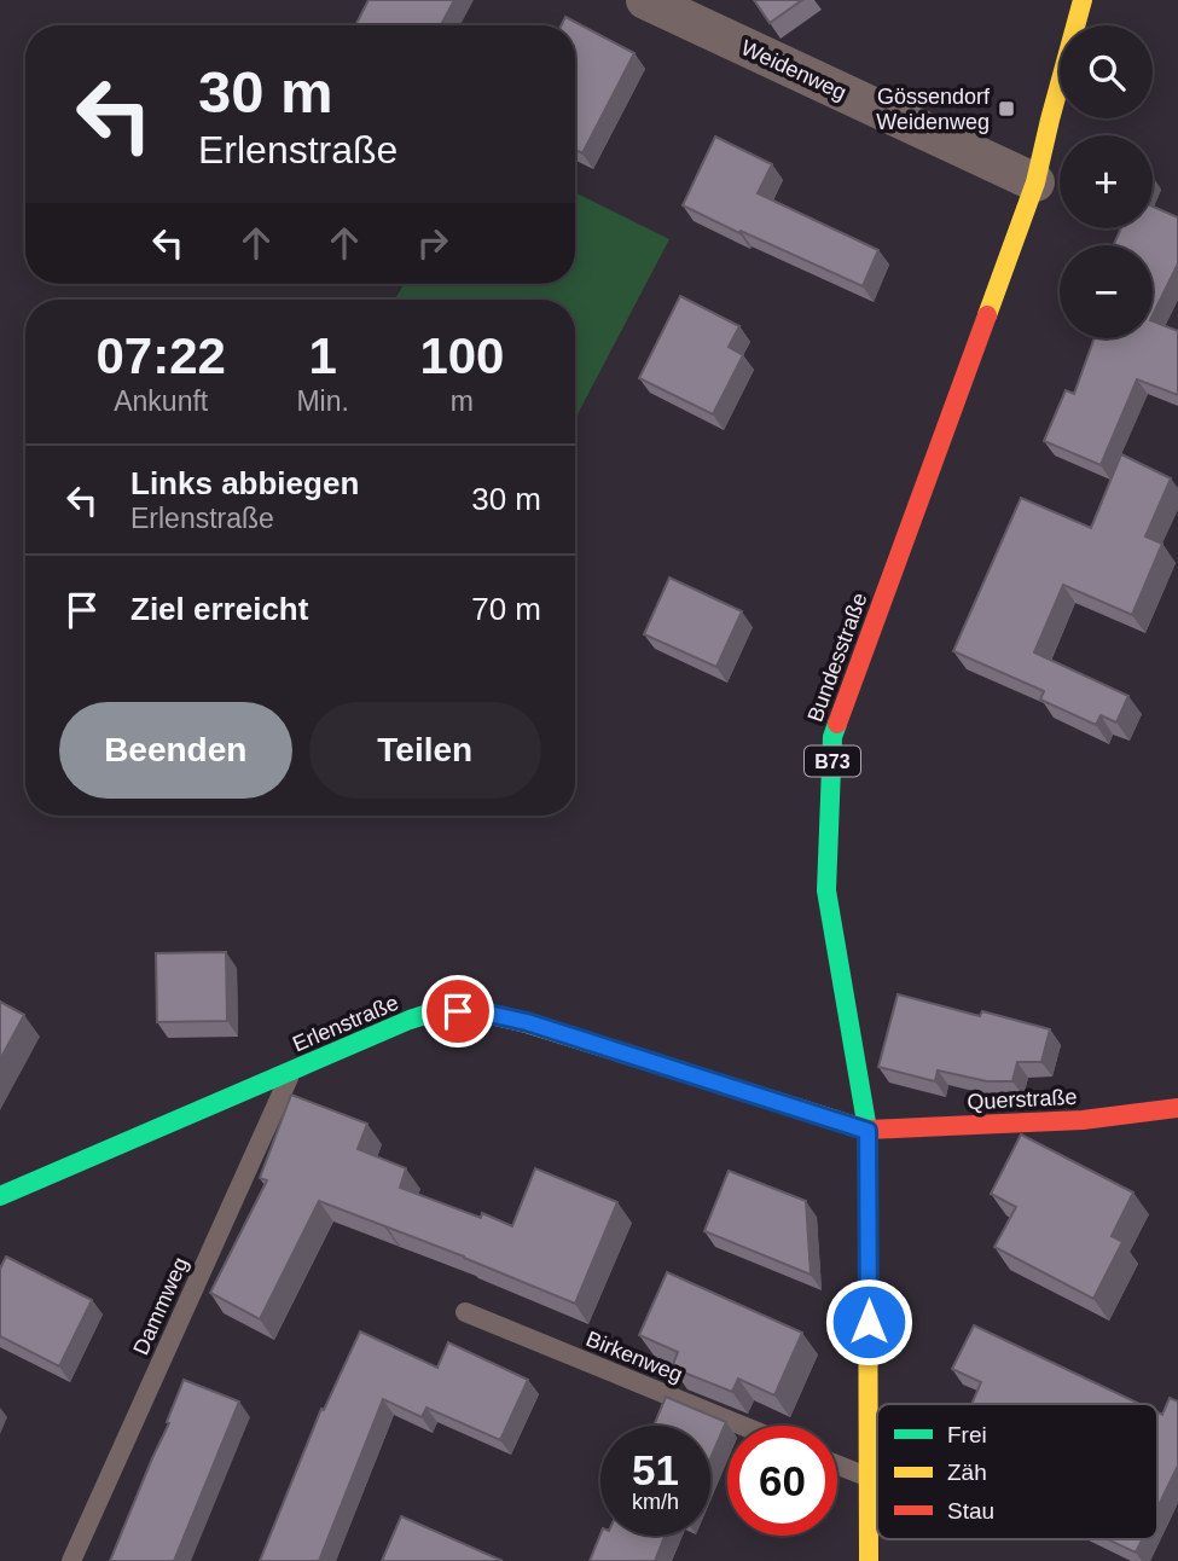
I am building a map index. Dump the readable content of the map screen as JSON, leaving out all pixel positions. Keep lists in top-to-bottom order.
{
  "streets": {
    "main road": [
      "Bundesstraße",
      "B73",
      "Erlenstraße",
      "Querstraße"
    ],
    "street": ["Weidenweg"],
    "lane": ["Dammweg", "Birkenweg"]
  },
  "crossings": [
    ["Weidenweg", "Bundesstraße"],
    ["Bundesstraße", "Erlenstraße"],
    ["Bundesstraße", "Querstraße"],
    ["Erlenstraße", "Querstraße"],
    ["Erlenstraße", "Dammweg"]
  ],
  "places": {
    "transit": ["Gössendorf Weidenweg"]
  },
  "legend": ["Frei", "Zäh", "Stau"],
  "page": {
    "map_buttons": ["+", "−"],
    "turn": ["30 m", "Erlenstraße"],
    "eta": [
      "07:22",
      "Ankunft",
      "1",
      "Min.",
      "100",
      "m"
    ],
    "list": [
      {
        "name": "Links abbiegen",
        "note": "Erlenstraße",
        "value": "30 m"
      },
      {
        "name": "Ziel erreicht",
        "value": "70 m"
      }
    ],
    "buttons": ["Beenden", "Teilen"],
    "speed": "51 km/h",
    "limit": "60"
  }
}
